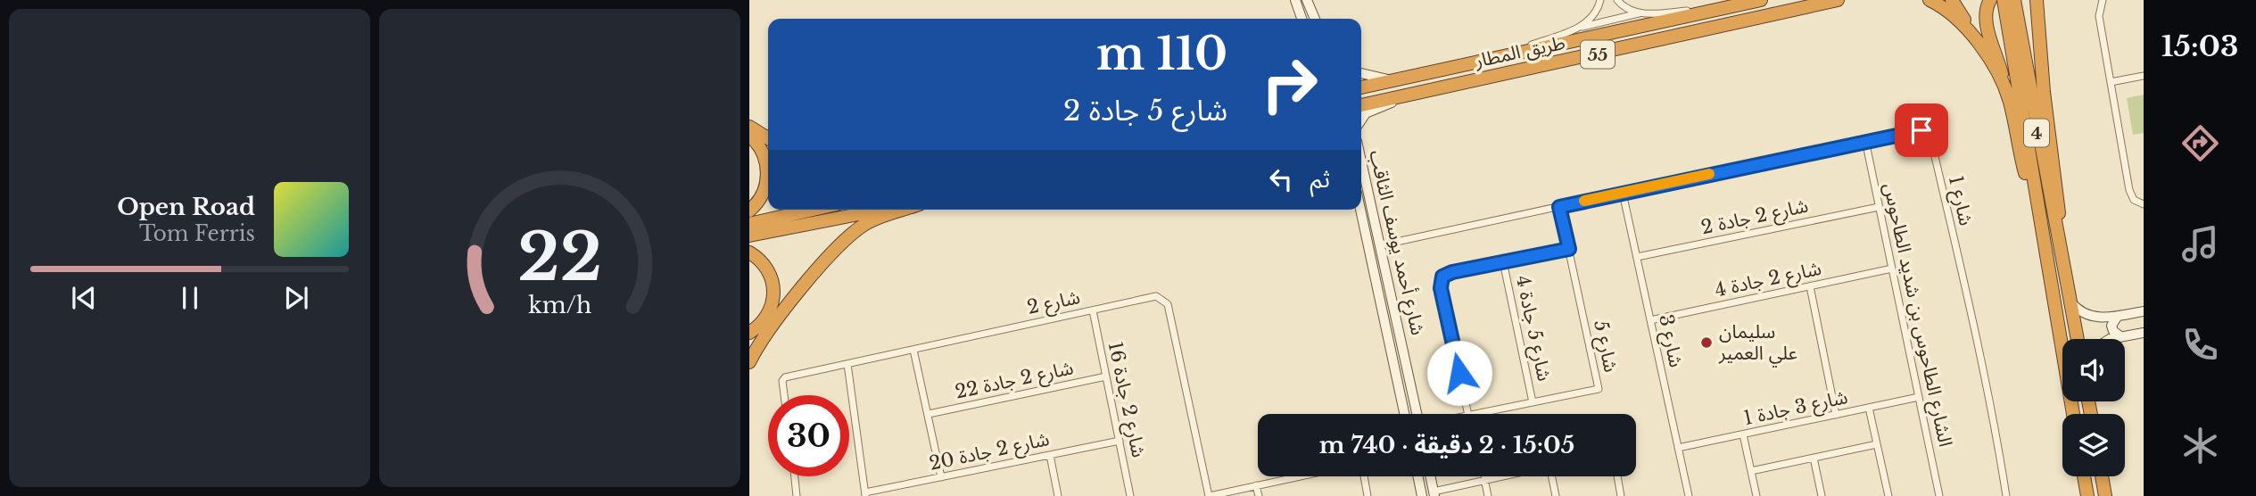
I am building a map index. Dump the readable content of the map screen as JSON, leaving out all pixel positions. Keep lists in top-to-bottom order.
{
  "streets": {
    "highway": ["طريق المطار", "55", "4"],
    "street": [
      "شارع 1",
      "شارع 2 جادة 2",
      "شارع أحمد يوسف الثاقب",
      "شارع 2 جادة 4",
      "شارع 2",
      "الشارع الطاحوس بن شديد الطاحوس",
      "شارع 5 جادة 4",
      "شارع 3",
      "شارع 5",
      "شارع 2 جادة 22",
      "شارع 2 جادة 16",
      "شارع 3 جادة 1",
      "شارع 2 جادة 20"
    ]
  },
  "crossings": [
    ["طريق المطار", "شارع أحمد يوسف الثاقب"],
    ["شارع 1", "شارع أحمد يوسف الثاقب"],
    ["شارع 1", "الشارع الطاحوس بن شديد الطاحوس"],
    ["شارع 1", "شارع 3"],
    ["شارع 1", "شارع 5"],
    ["شارع 2 جادة 2", "الشارع الطاحوس بن شديد الطاحوس"],
    ["شارع 2 جادة 2", "شارع 3"],
    ["شارع 2 جادة 4", "الشارع الطاحوس بن شديد الطاحوس"],
    ["شارع 2 جادة 4", "شارع 3"],
    ["شارع 2", "شارع 2 جادة 16"],
    ["الشارع الطاحوس بن شديد الطاحوس", "شارع 3 جادة 1"],
    ["شارع 5 جادة 4", "شارع 5"],
    ["شارع 3", "شارع 3 جادة 1"],
    ["شارع 2 جادة 22", "شارع 2 جادة 16"],
    ["شارع 2 جادة 16", "شارع 2 جادة 20"]
  ],
  "places": ["سليمان علي العمير"],
  "page": {
    "tabs": "15:03",
    "turn": ["110 m", "شارع 5 جادة 2"],
    "then": "ثم",
    "song": ["Open Road", "Tom Ferris"],
    "limit": "30",
    "trip": "15:05 · 2 دقيقة · 740 m",
    "gauge": ["22", "km/h"]
  }
}
